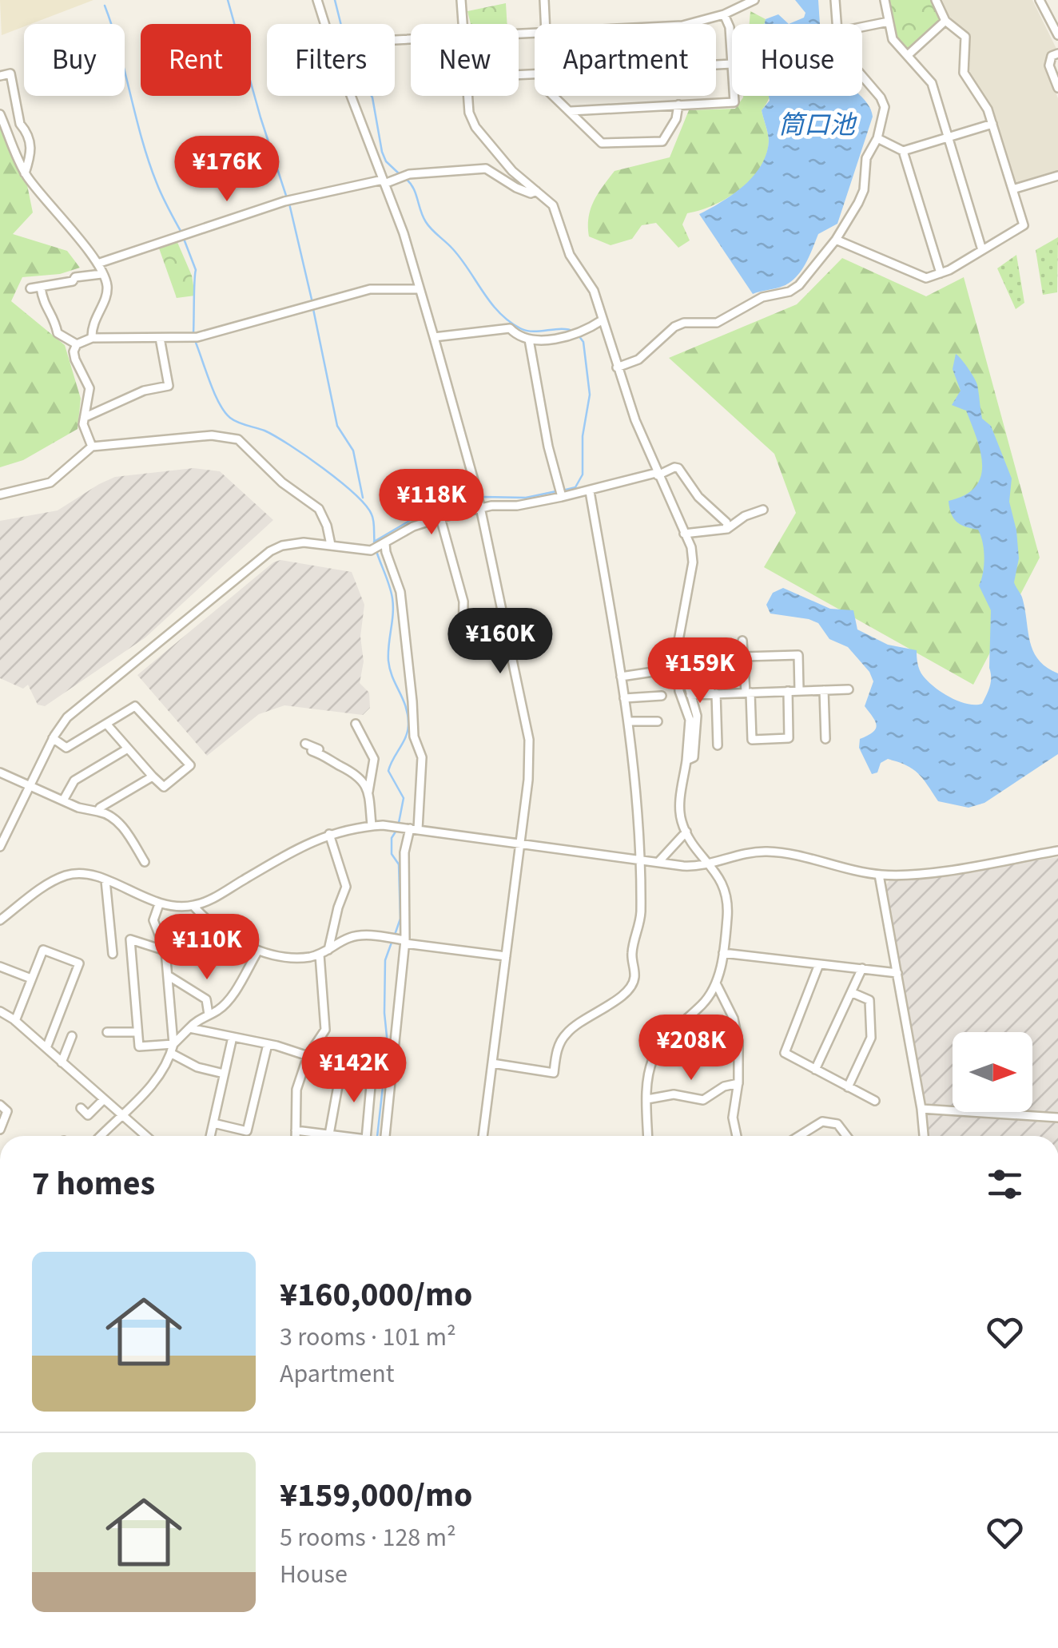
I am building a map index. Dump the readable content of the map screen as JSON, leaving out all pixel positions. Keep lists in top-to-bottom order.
{
  "water": ["筒口池"],
  "north": "right",
  "page": {
    "chip": [
      "Buy",
      "Rent",
      "Filters",
      "New",
      "Apartment",
      "House"
    ],
    "price": [
      "¥176K",
      "¥118K",
      "¥160K",
      "¥159K",
      "¥110K",
      "¥208K",
      "¥142K"
    ],
    "heading": "7 homes",
    "list": [
      {
        "name": "¥160,000/mo",
        "note": "3 rooms · 101 m² · Apartment"
      },
      {
        "name": "¥159,000/mo",
        "note": "5 rooms · 128 m² · House"
      }
    ]
  }
}
